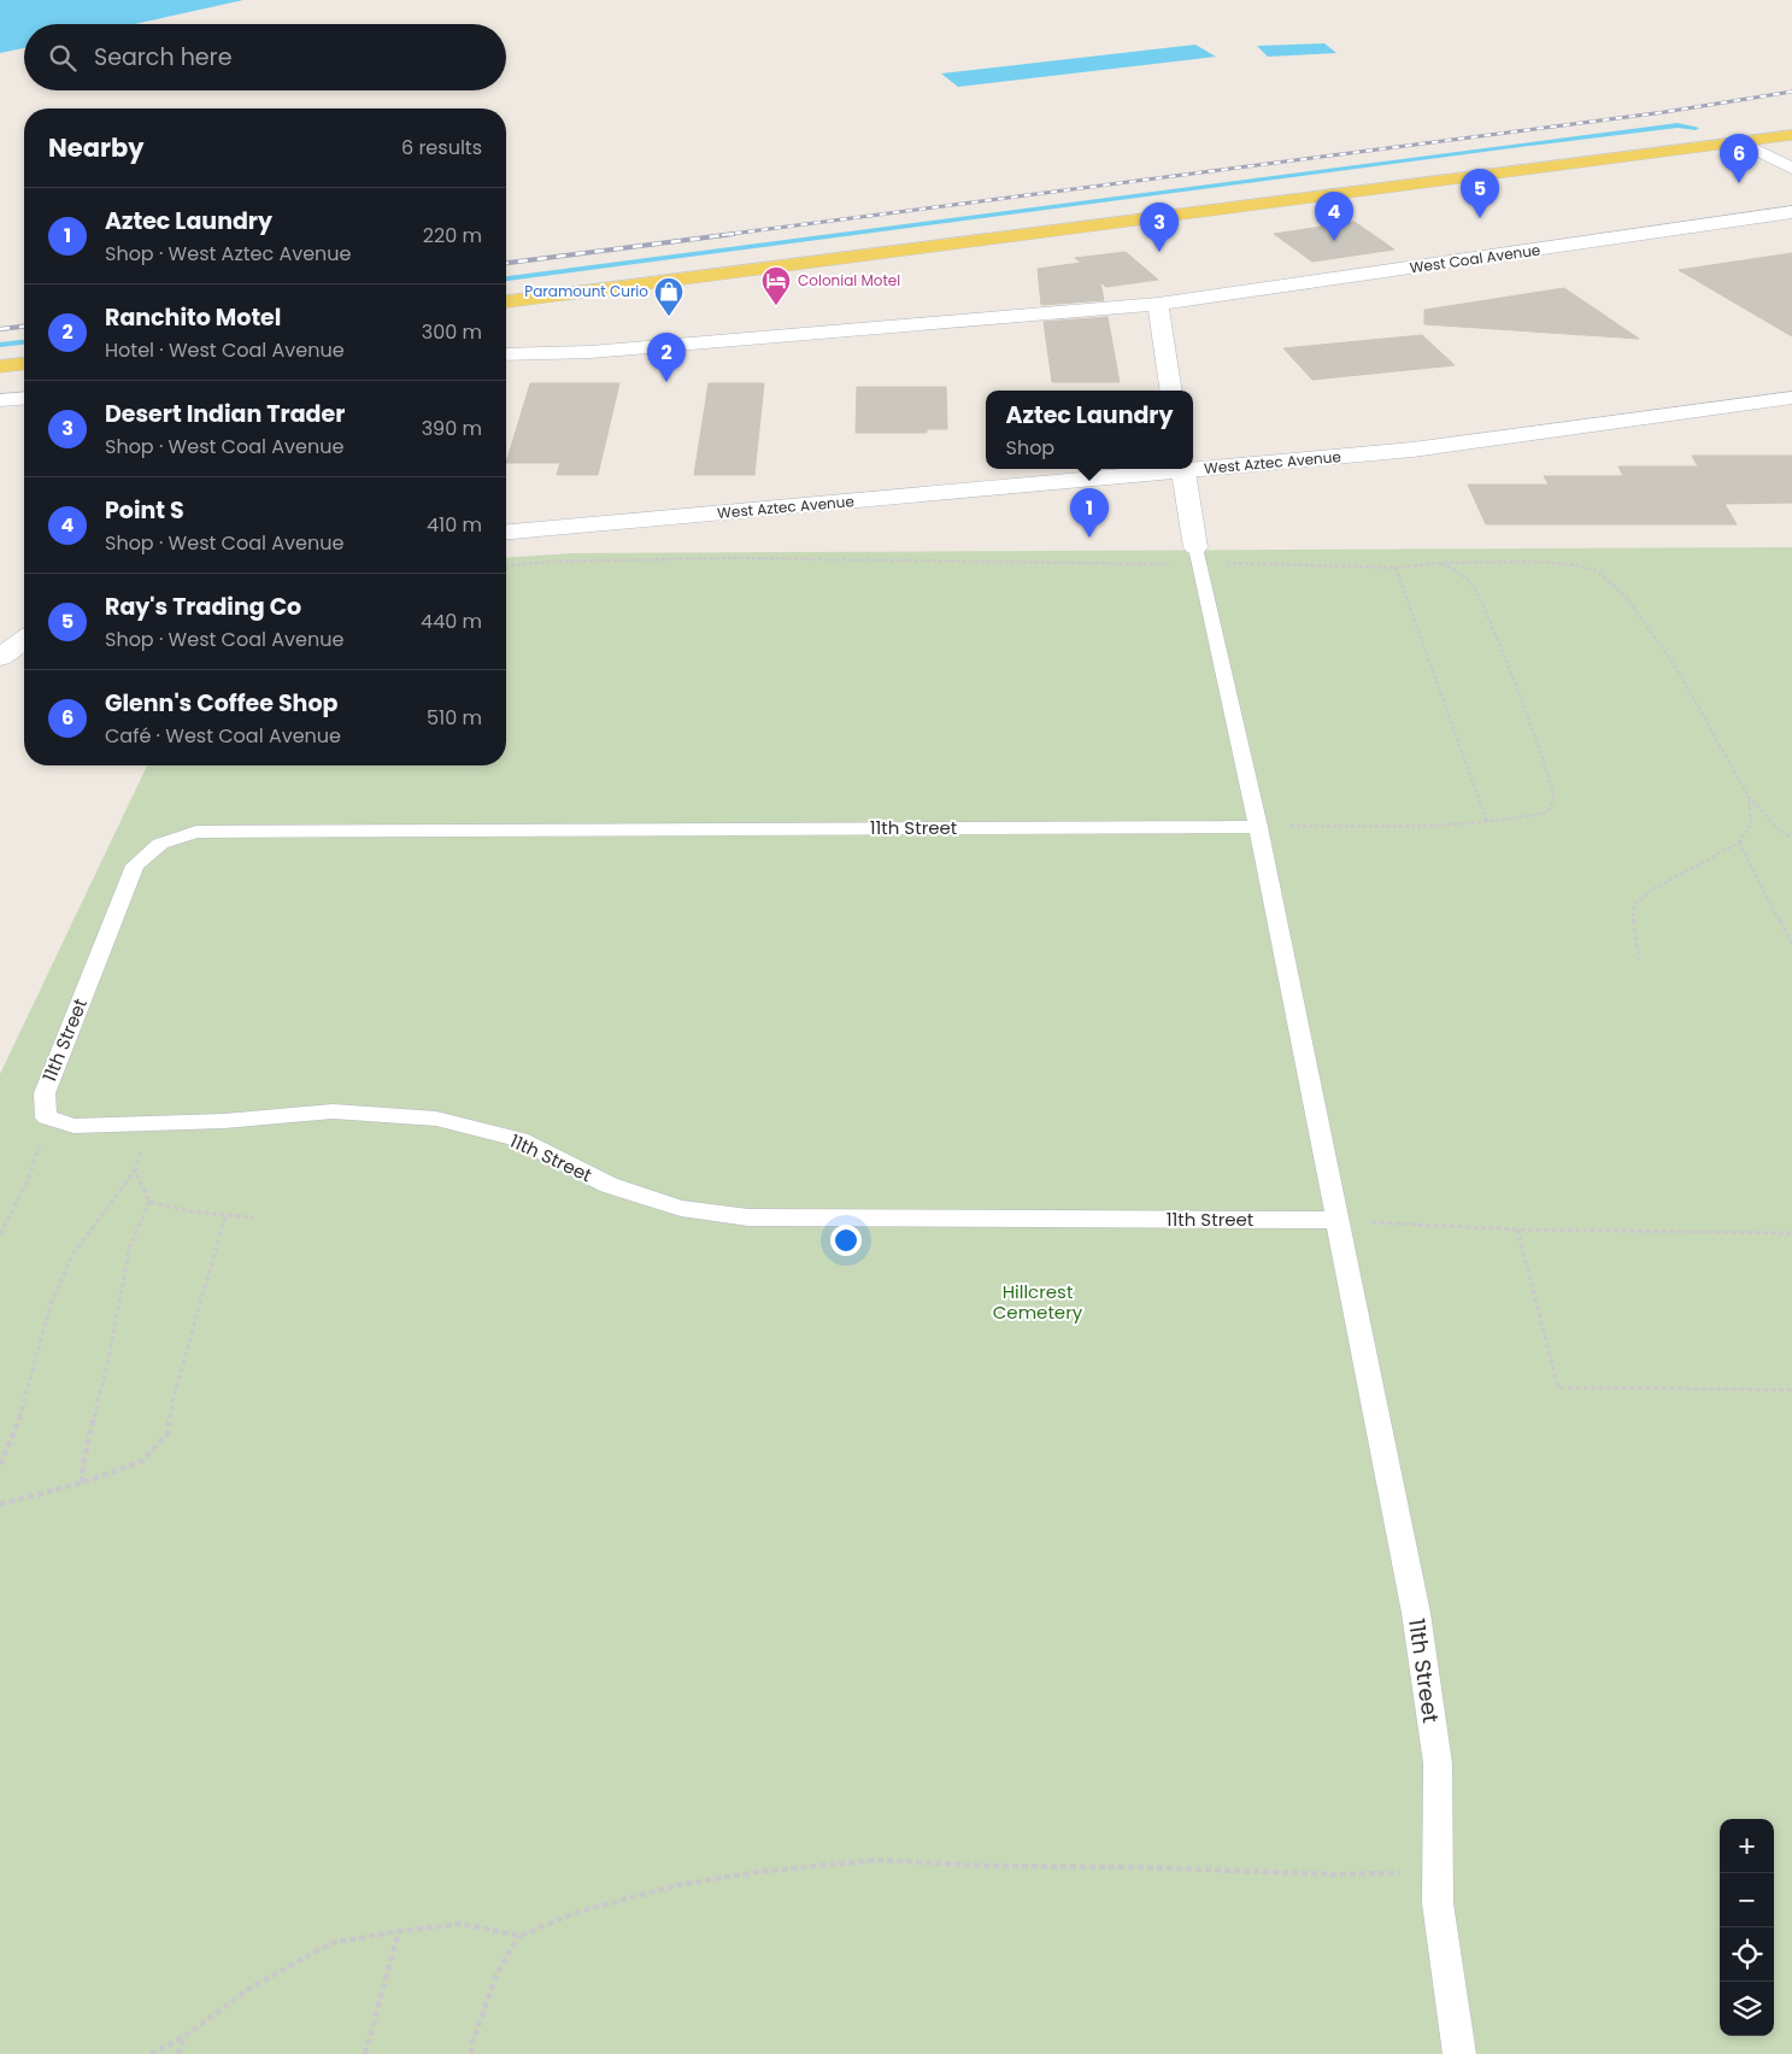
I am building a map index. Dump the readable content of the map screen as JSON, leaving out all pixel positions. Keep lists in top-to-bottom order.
{
  "streets": {
    "street": ["West Coal Avenue", "West Aztec Avenue", "11th Street"]
  },
  "parks": ["Hillcrest Cemetery"],
  "places": {
    "hotel": ["Colonial Motel"],
    "shop": ["Paramount Curio"]
  },
  "page": {
    "search": "Search here",
    "heading": ["Nearby", "6 results"],
    "pins": [
      "6",
      "5",
      "4",
      "3",
      "2",
      "1"
    ],
    "list": [
      {
        "mark": "1",
        "name": "Aztec Laundry",
        "note": "Shop · West Aztec Avenue",
        "value": "220 m"
      },
      {
        "mark": "2",
        "name": "Ranchito Motel",
        "note": "Hotel · West Coal Avenue",
        "value": "300 m"
      },
      {
        "mark": "3",
        "name": "Desert Indian Trader",
        "note": "Shop · West Coal Avenue",
        "value": "390 m"
      },
      {
        "mark": "4",
        "name": "Point S",
        "note": "Shop · West Coal Avenue",
        "value": "410 m"
      },
      {
        "mark": "5",
        "name": "Ray's Trading Co",
        "note": "Shop · West Coal Avenue",
        "value": "440 m"
      },
      {
        "mark": "6",
        "name": "Glenn's Coffee Shop",
        "note": "Café · West Coal Avenue",
        "value": "510 m"
      }
    ],
    "popup": ["Aztec Laundry", "Shop"],
    "map_buttons": ["+", "−"]
  }
}
